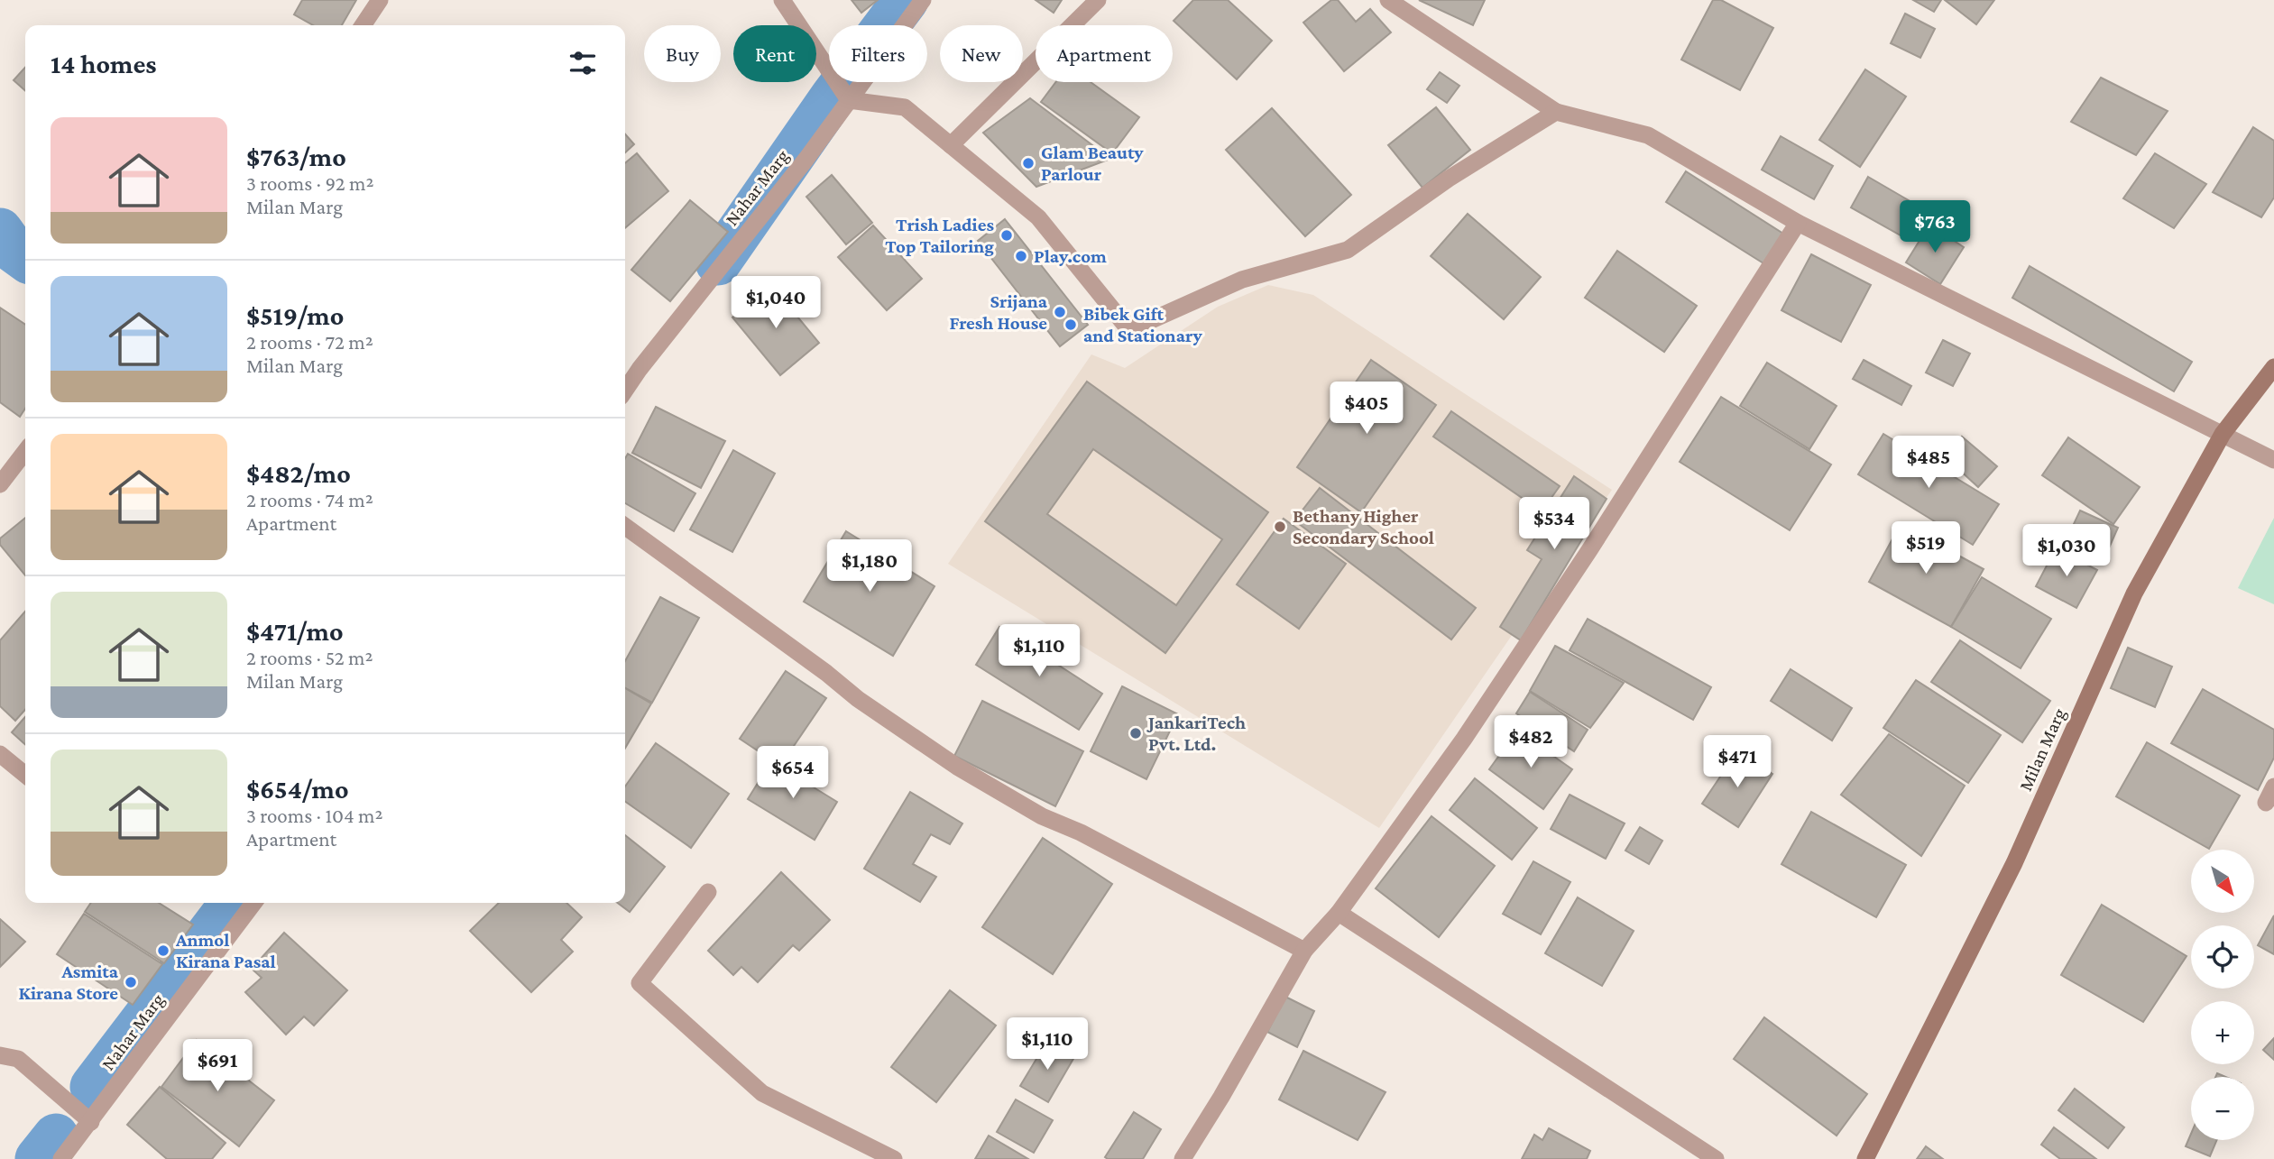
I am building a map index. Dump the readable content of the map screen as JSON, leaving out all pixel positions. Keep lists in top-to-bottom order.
{
  "streets": {
    "main road": ["Milan Marg"],
    "street": ["Nahar Marg"]
  },
  "places": [
    "Glam Beauty Parlour",
    "Trish Ladies Top Tailoring",
    "Play.com",
    "Srijana Fresh House",
    "Bibek Gift and Stationary",
    "Bethany Higher Secondary School",
    "JankariTech Pvt. Ltd.",
    "Anmol Kirana Pasal",
    "Asmita Kirana Store"
  ],
  "north": "bottom right",
  "page": {
    "chip": [
      "Buy",
      "Rent",
      "Filters",
      "New",
      "Apartment"
    ],
    "heading": "14 homes",
    "list": [
      {
        "name": "$763/mo",
        "note": "3 rooms · 92 m² · Milan Marg"
      },
      {
        "name": "$519/mo",
        "note": "2 rooms · 72 m² · Milan Marg"
      },
      {
        "name": "$482/mo",
        "note": "2 rooms · 74 m² · Apartment"
      },
      {
        "name": "$471/mo",
        "note": "2 rooms · 52 m² · Milan Marg"
      },
      {
        "name": "$654/mo",
        "note": "3 rooms · 104 m² · Apartment"
      }
    ],
    "price": [
      "$763",
      "$1,040",
      "$405",
      "$485",
      "$534",
      "$519",
      "$1,030",
      "$1,180",
      "$1,110",
      "$482",
      "$471",
      "$654",
      "$1,110",
      "$691"
    ],
    "map_buttons": ["+", "−"]
  }
}
